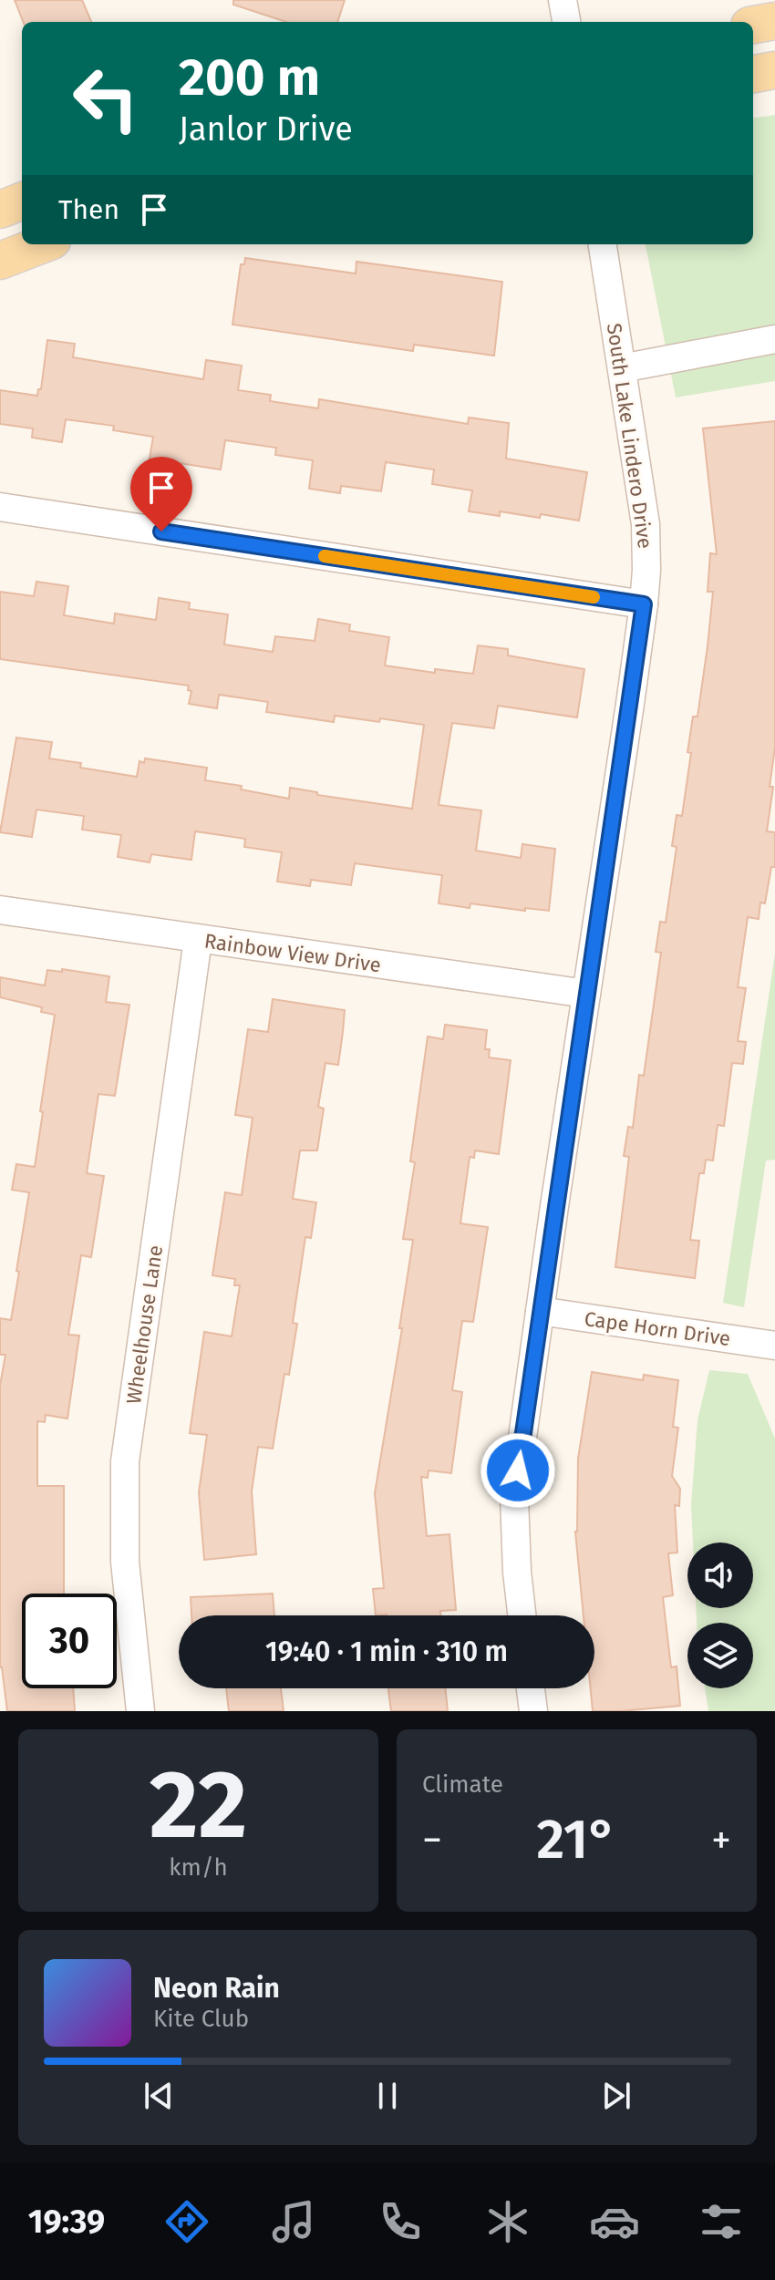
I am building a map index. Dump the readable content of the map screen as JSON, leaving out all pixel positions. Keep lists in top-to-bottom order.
{
  "streets": {
    "street": [
      "South Lake Lindero Drive",
      "Rainbow View Drive",
      "Wheelhouse Lane",
      "Cape Horn Drive"
    ]
  },
  "crossings": [
    ["South Lake Lindero Drive", "Rainbow View Drive"],
    ["South Lake Lindero Drive", "Cape Horn Drive"],
    ["Rainbow View Drive", "Wheelhouse Lane"]
  ],
  "page": {
    "turn": ["200 m", "Janlor Drive"],
    "then": "Then",
    "limit": "30",
    "trip": "19:40 · 1 min · 310 m",
    "tile": [
      ["22", "km/h"],
      "Climate"
    ],
    "heat": ["−", "21°", "+"],
    "song": ["Neon Rain", "Kite Club"],
    "tabs": "19:39"
  }
}
